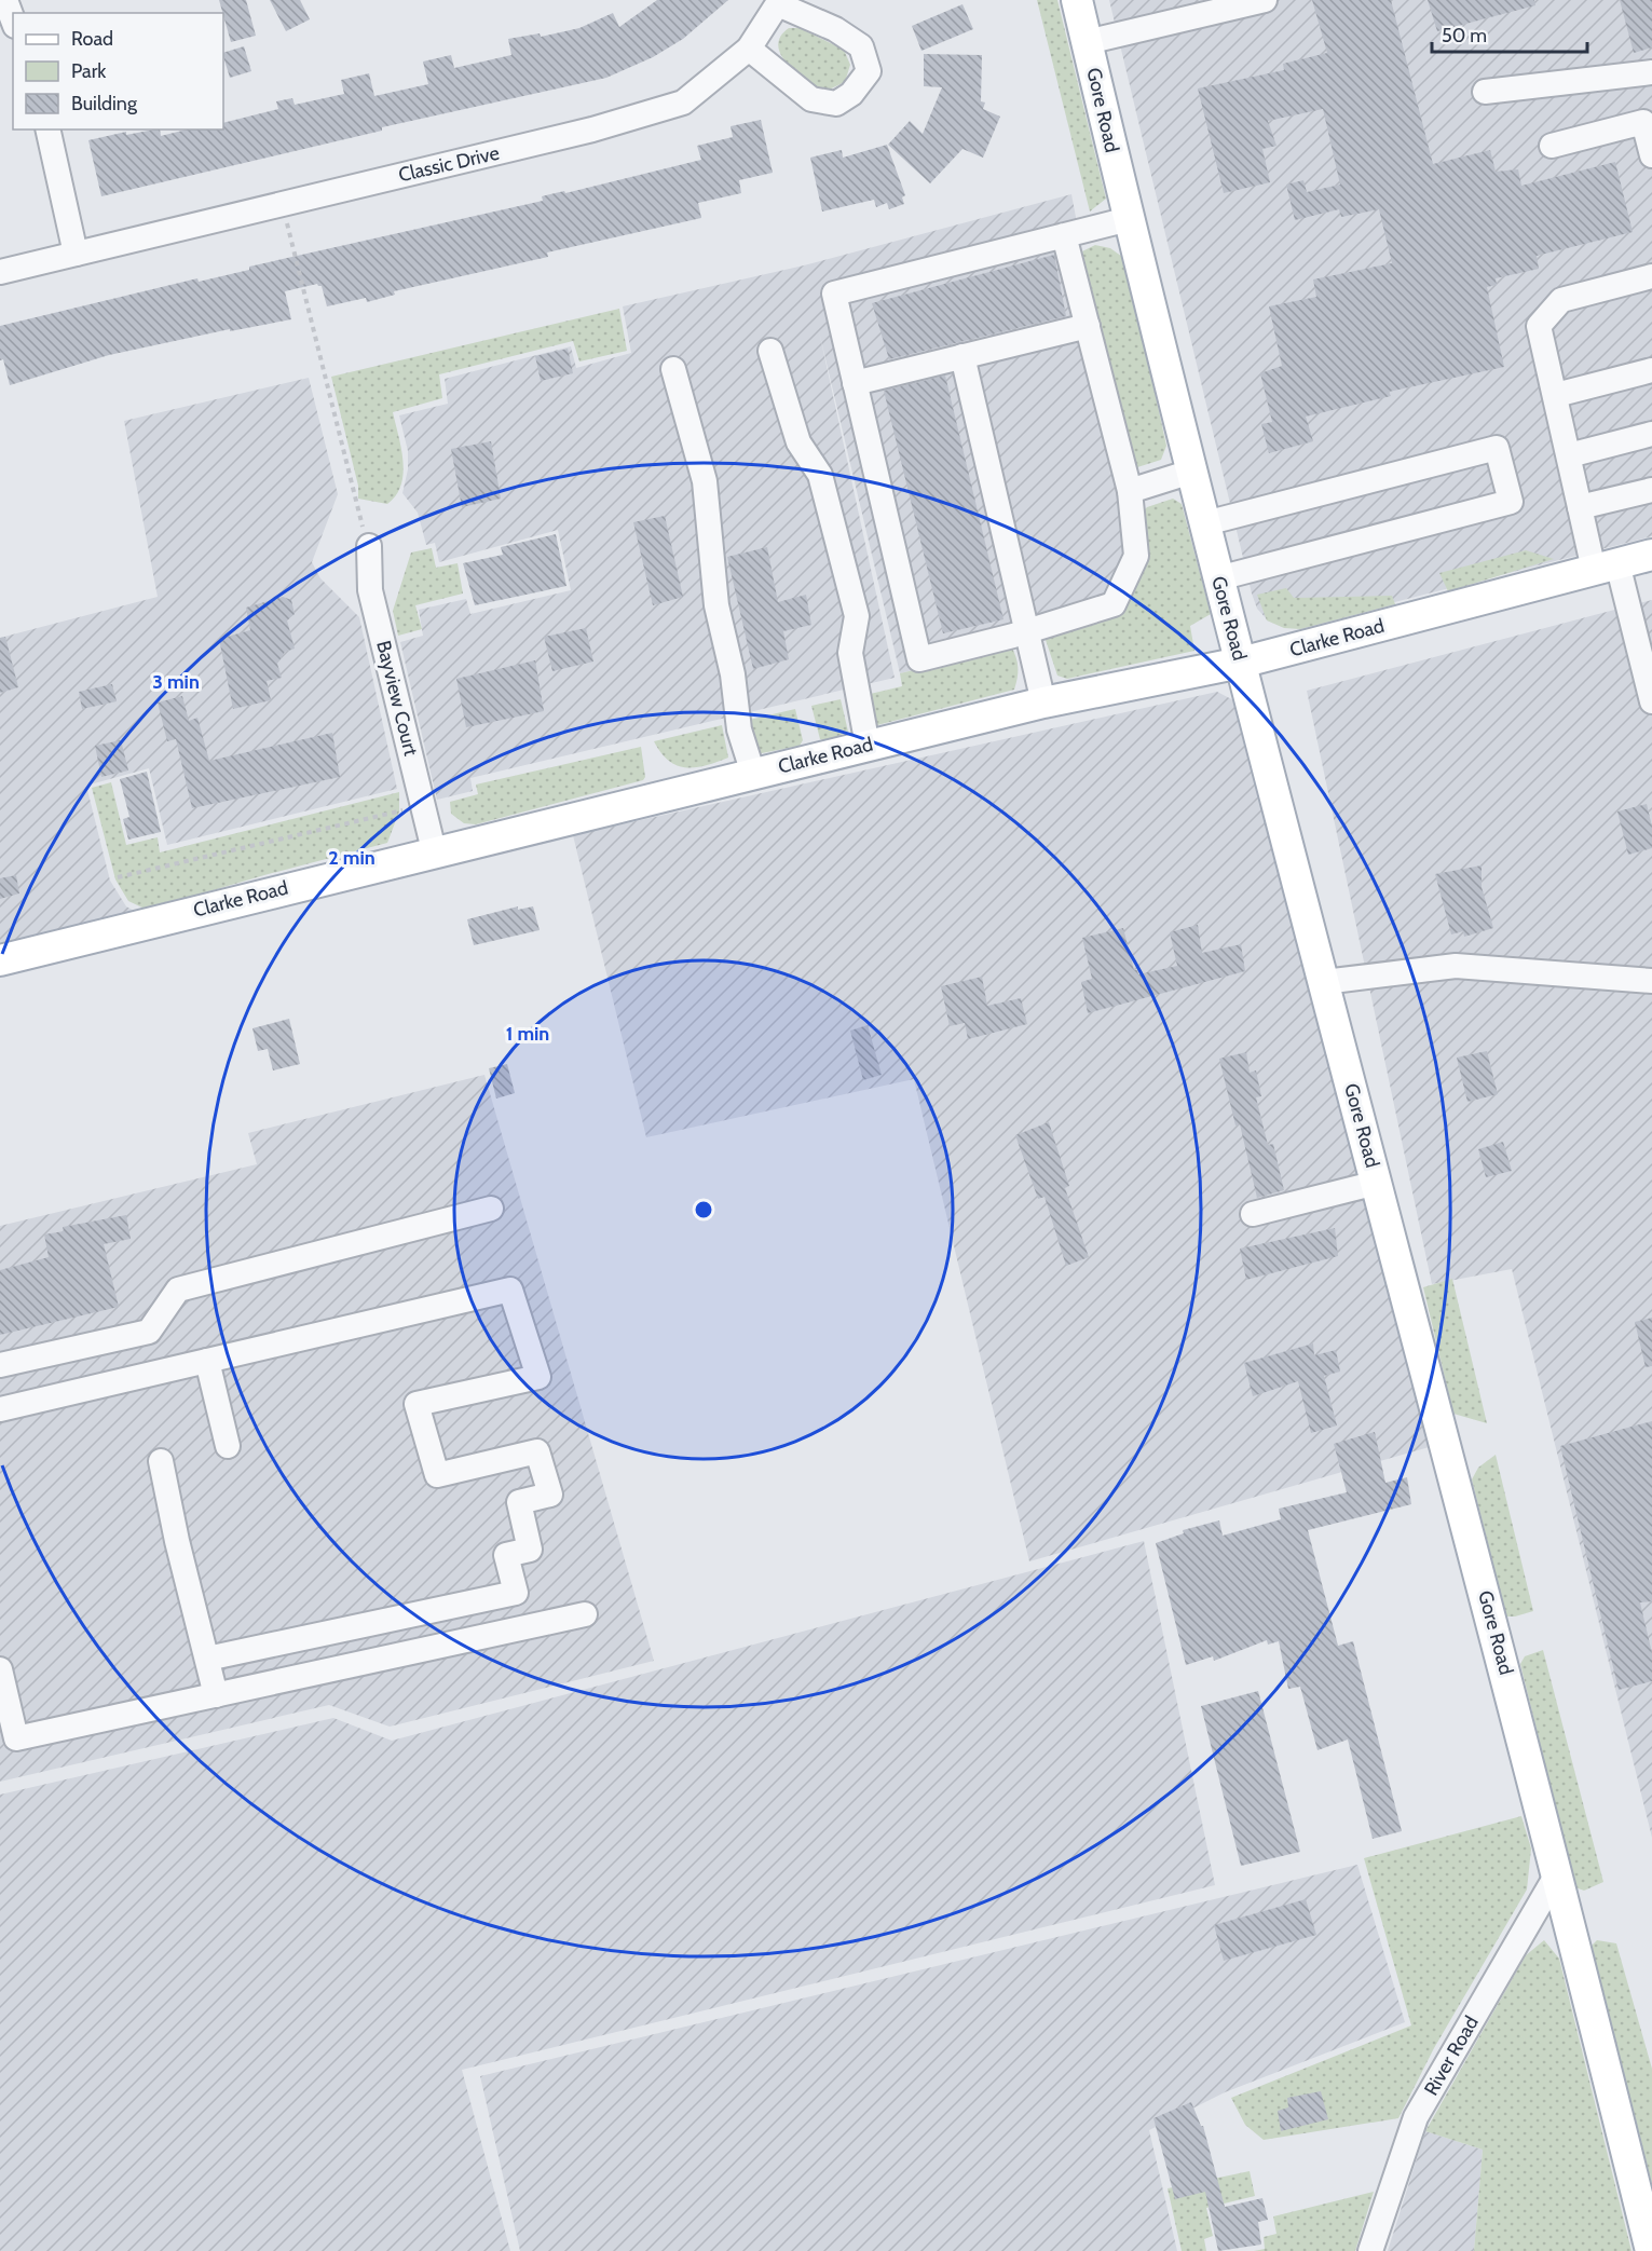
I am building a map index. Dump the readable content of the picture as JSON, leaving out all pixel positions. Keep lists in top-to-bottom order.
{
  "streets": {
    "main road": ["Gore Road", "Clarke Road"],
    "street": ["Classic Drive", "Bayview Court", "River Road"]
  },
  "crossings": [
    ["Gore Road", "Clarke Road"],
    ["Gore Road", "River Road"],
    ["Clarke Road", "Bayview Court"]
  ],
  "legend": ["Road", "Park", "Building"],
  "scale_bar": "50 m",
  "rings": ["3 min", "2 min", "1 min"]
}
